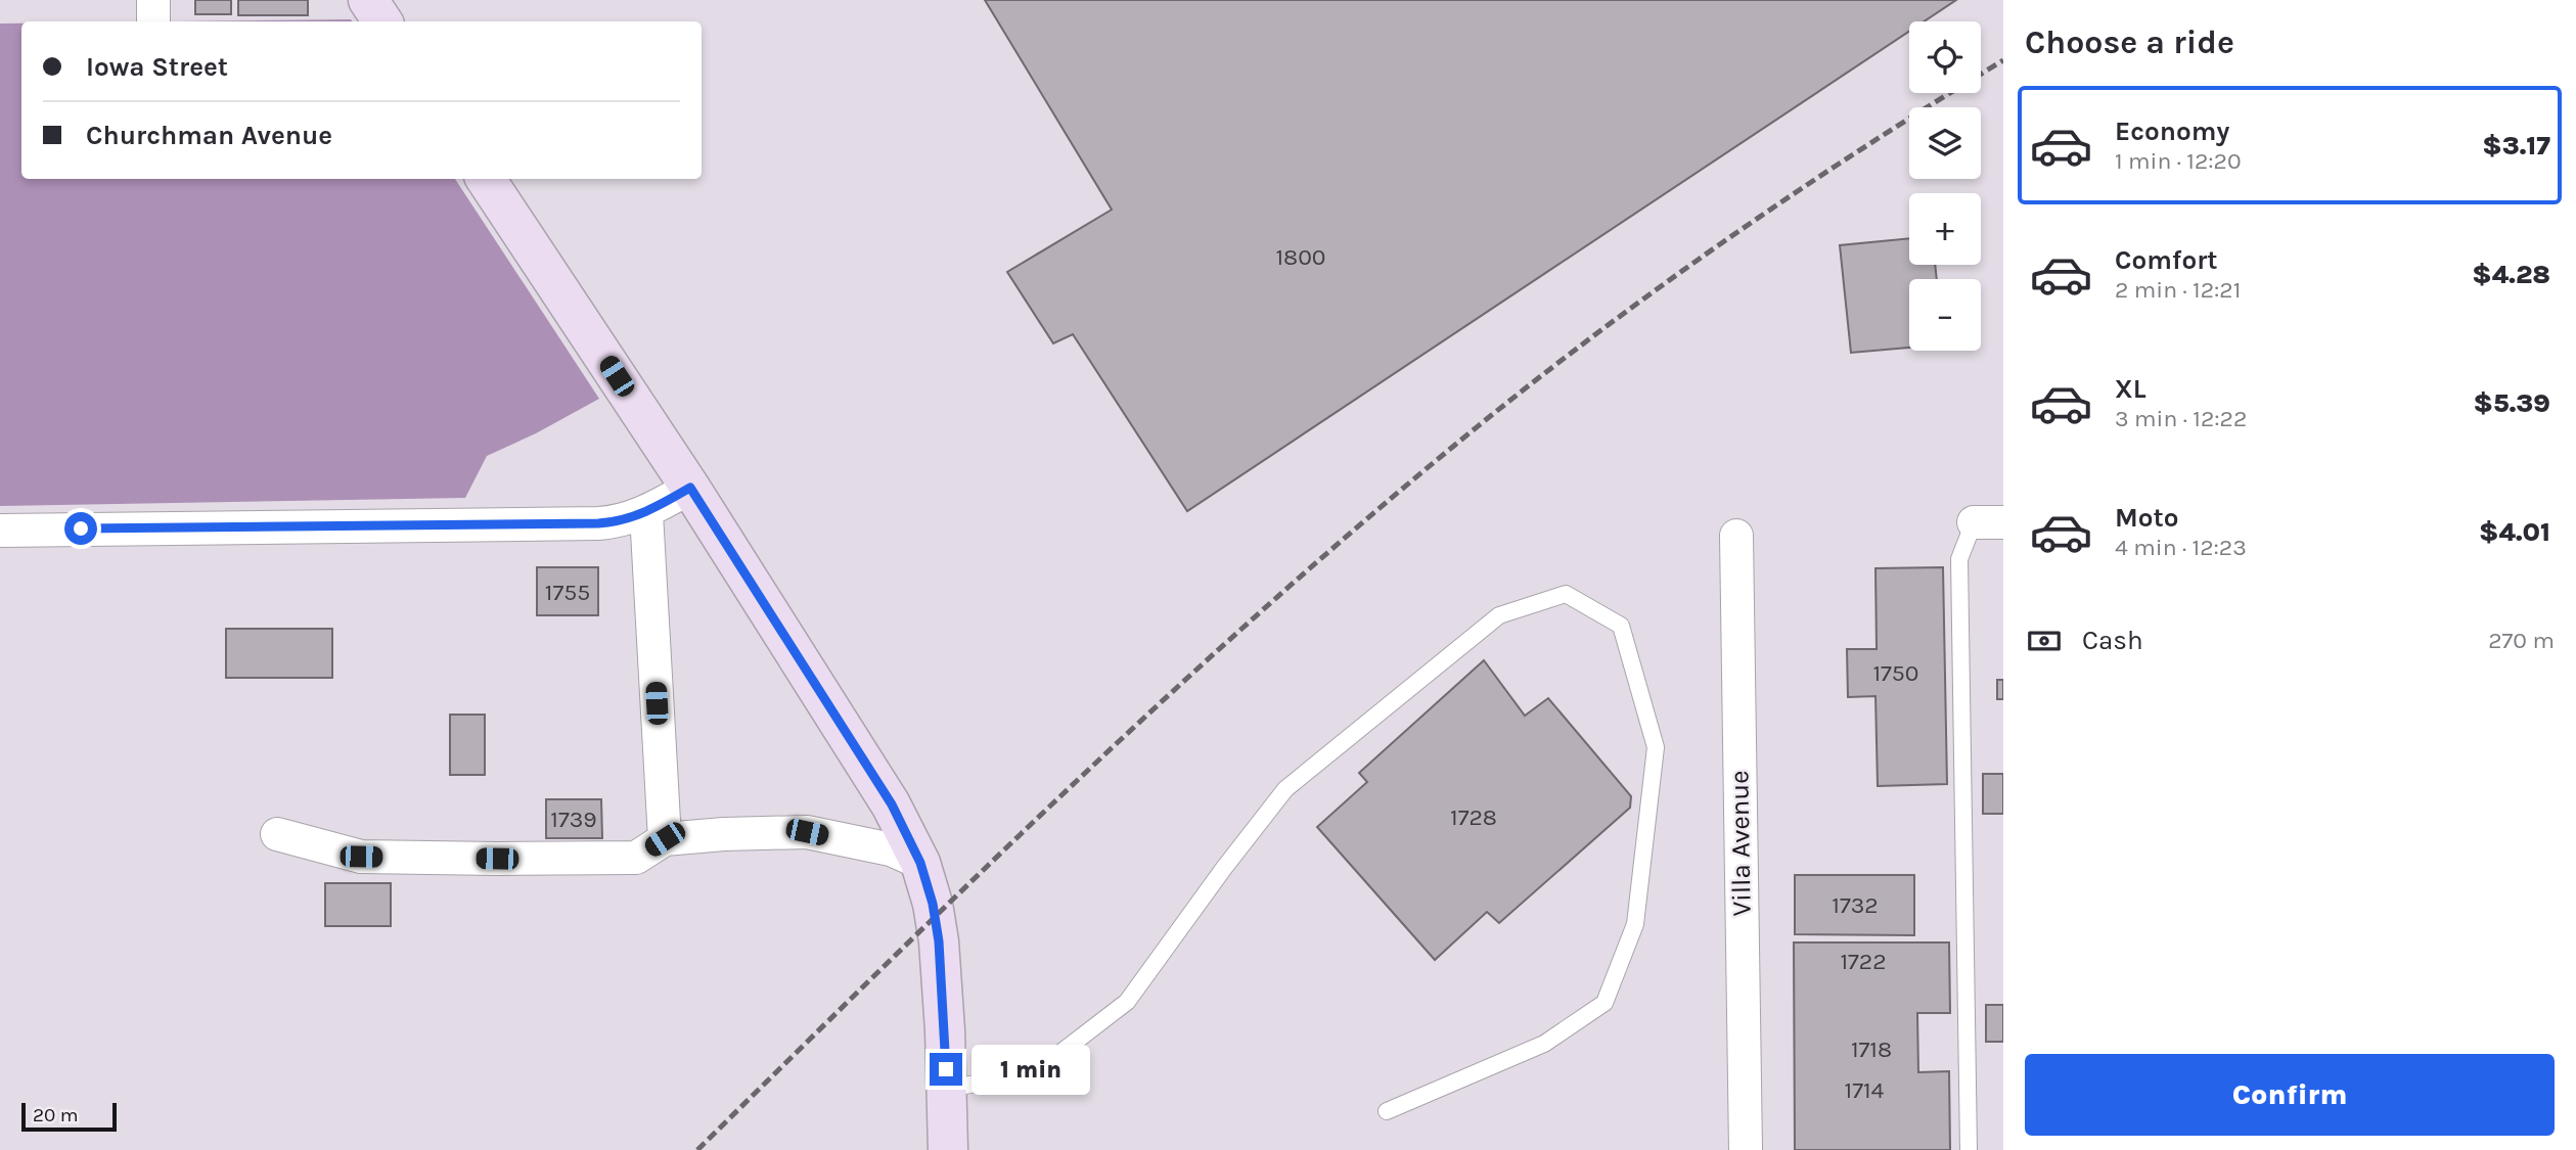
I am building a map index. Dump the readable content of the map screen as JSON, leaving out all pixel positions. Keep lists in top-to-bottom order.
{
  "streets": {
    "street": ["Villa Avenue"]
  },
  "house_numbers": [
    "1800",
    "1755",
    "1750",
    "1728",
    "1739",
    "1732",
    "1722",
    "1718",
    "1714"
  ],
  "scale_bar": "20 m",
  "page": {
    "heading": "Choose a ride",
    "map_buttons": ["+", "−"],
    "banner": ["Iowa Street", "Churchman Avenue"],
    "list": [
      {
        "name": "Economy",
        "note": "1 min · 12:20",
        "value": "$3.17"
      },
      {
        "name": "Comfort",
        "note": "2 min · 12:21",
        "value": "$4.28"
      },
      {
        "name": "XL",
        "note": "3 min · 12:22",
        "value": "$5.39"
      },
      {
        "name": "Moto",
        "note": "4 min · 12:23",
        "value": "$4.01"
      }
    ],
    "pay": ["Cash", "270 m"],
    "buttons": "Confirm",
    "bubble": "1 min",
    "scale": "20 m"
  }
}
